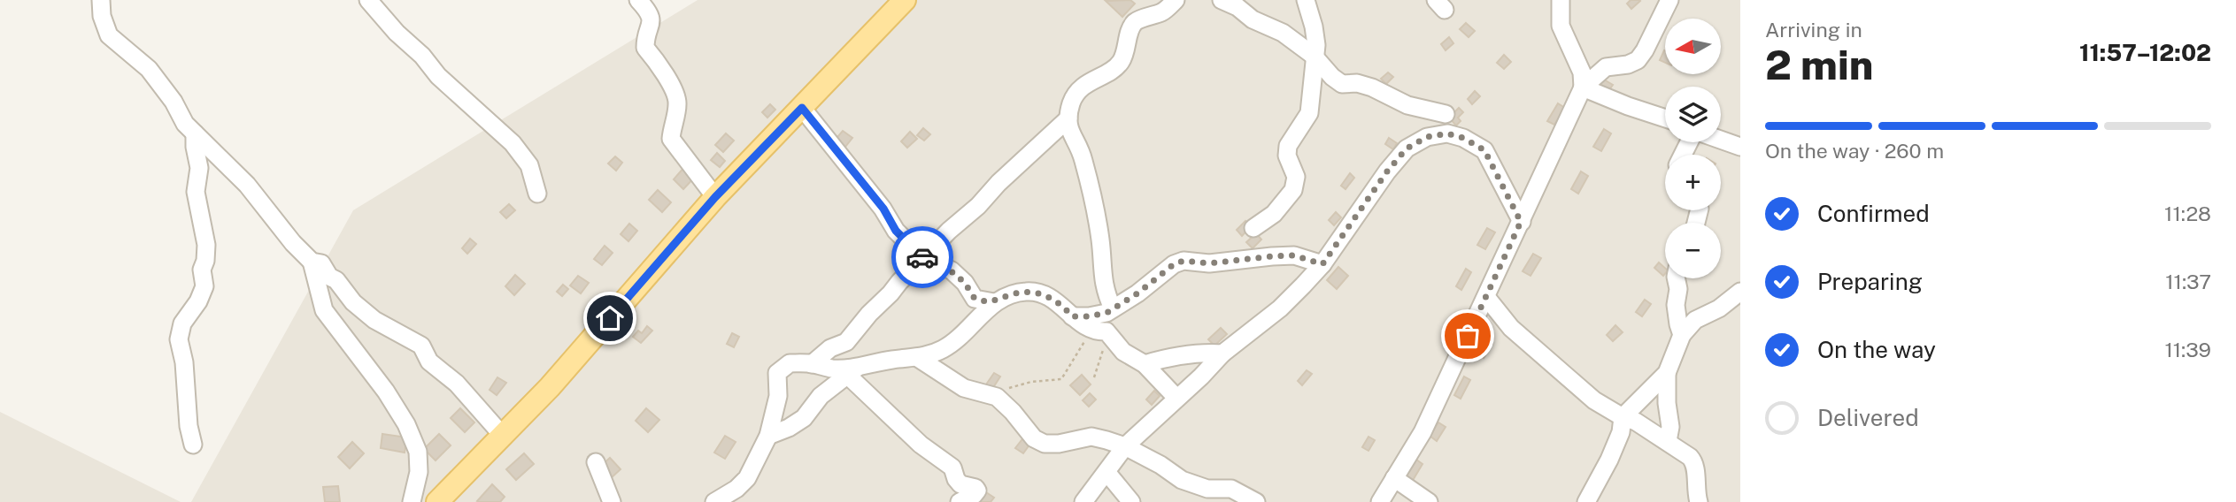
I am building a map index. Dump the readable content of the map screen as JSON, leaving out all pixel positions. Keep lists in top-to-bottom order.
{
  "north": "left",
  "page": {
    "heading": ["2 min", "Arriving in", "11:57–12:02"],
    "map_buttons": ["+", "−"],
    "bar": "On the way · 260 m",
    "list": [
      ["Confirmed", "11:28"],
      ["Preparing", "11:37"],
      ["On the way", "11:39"],
      "Delivered"
    ]
  }
}
